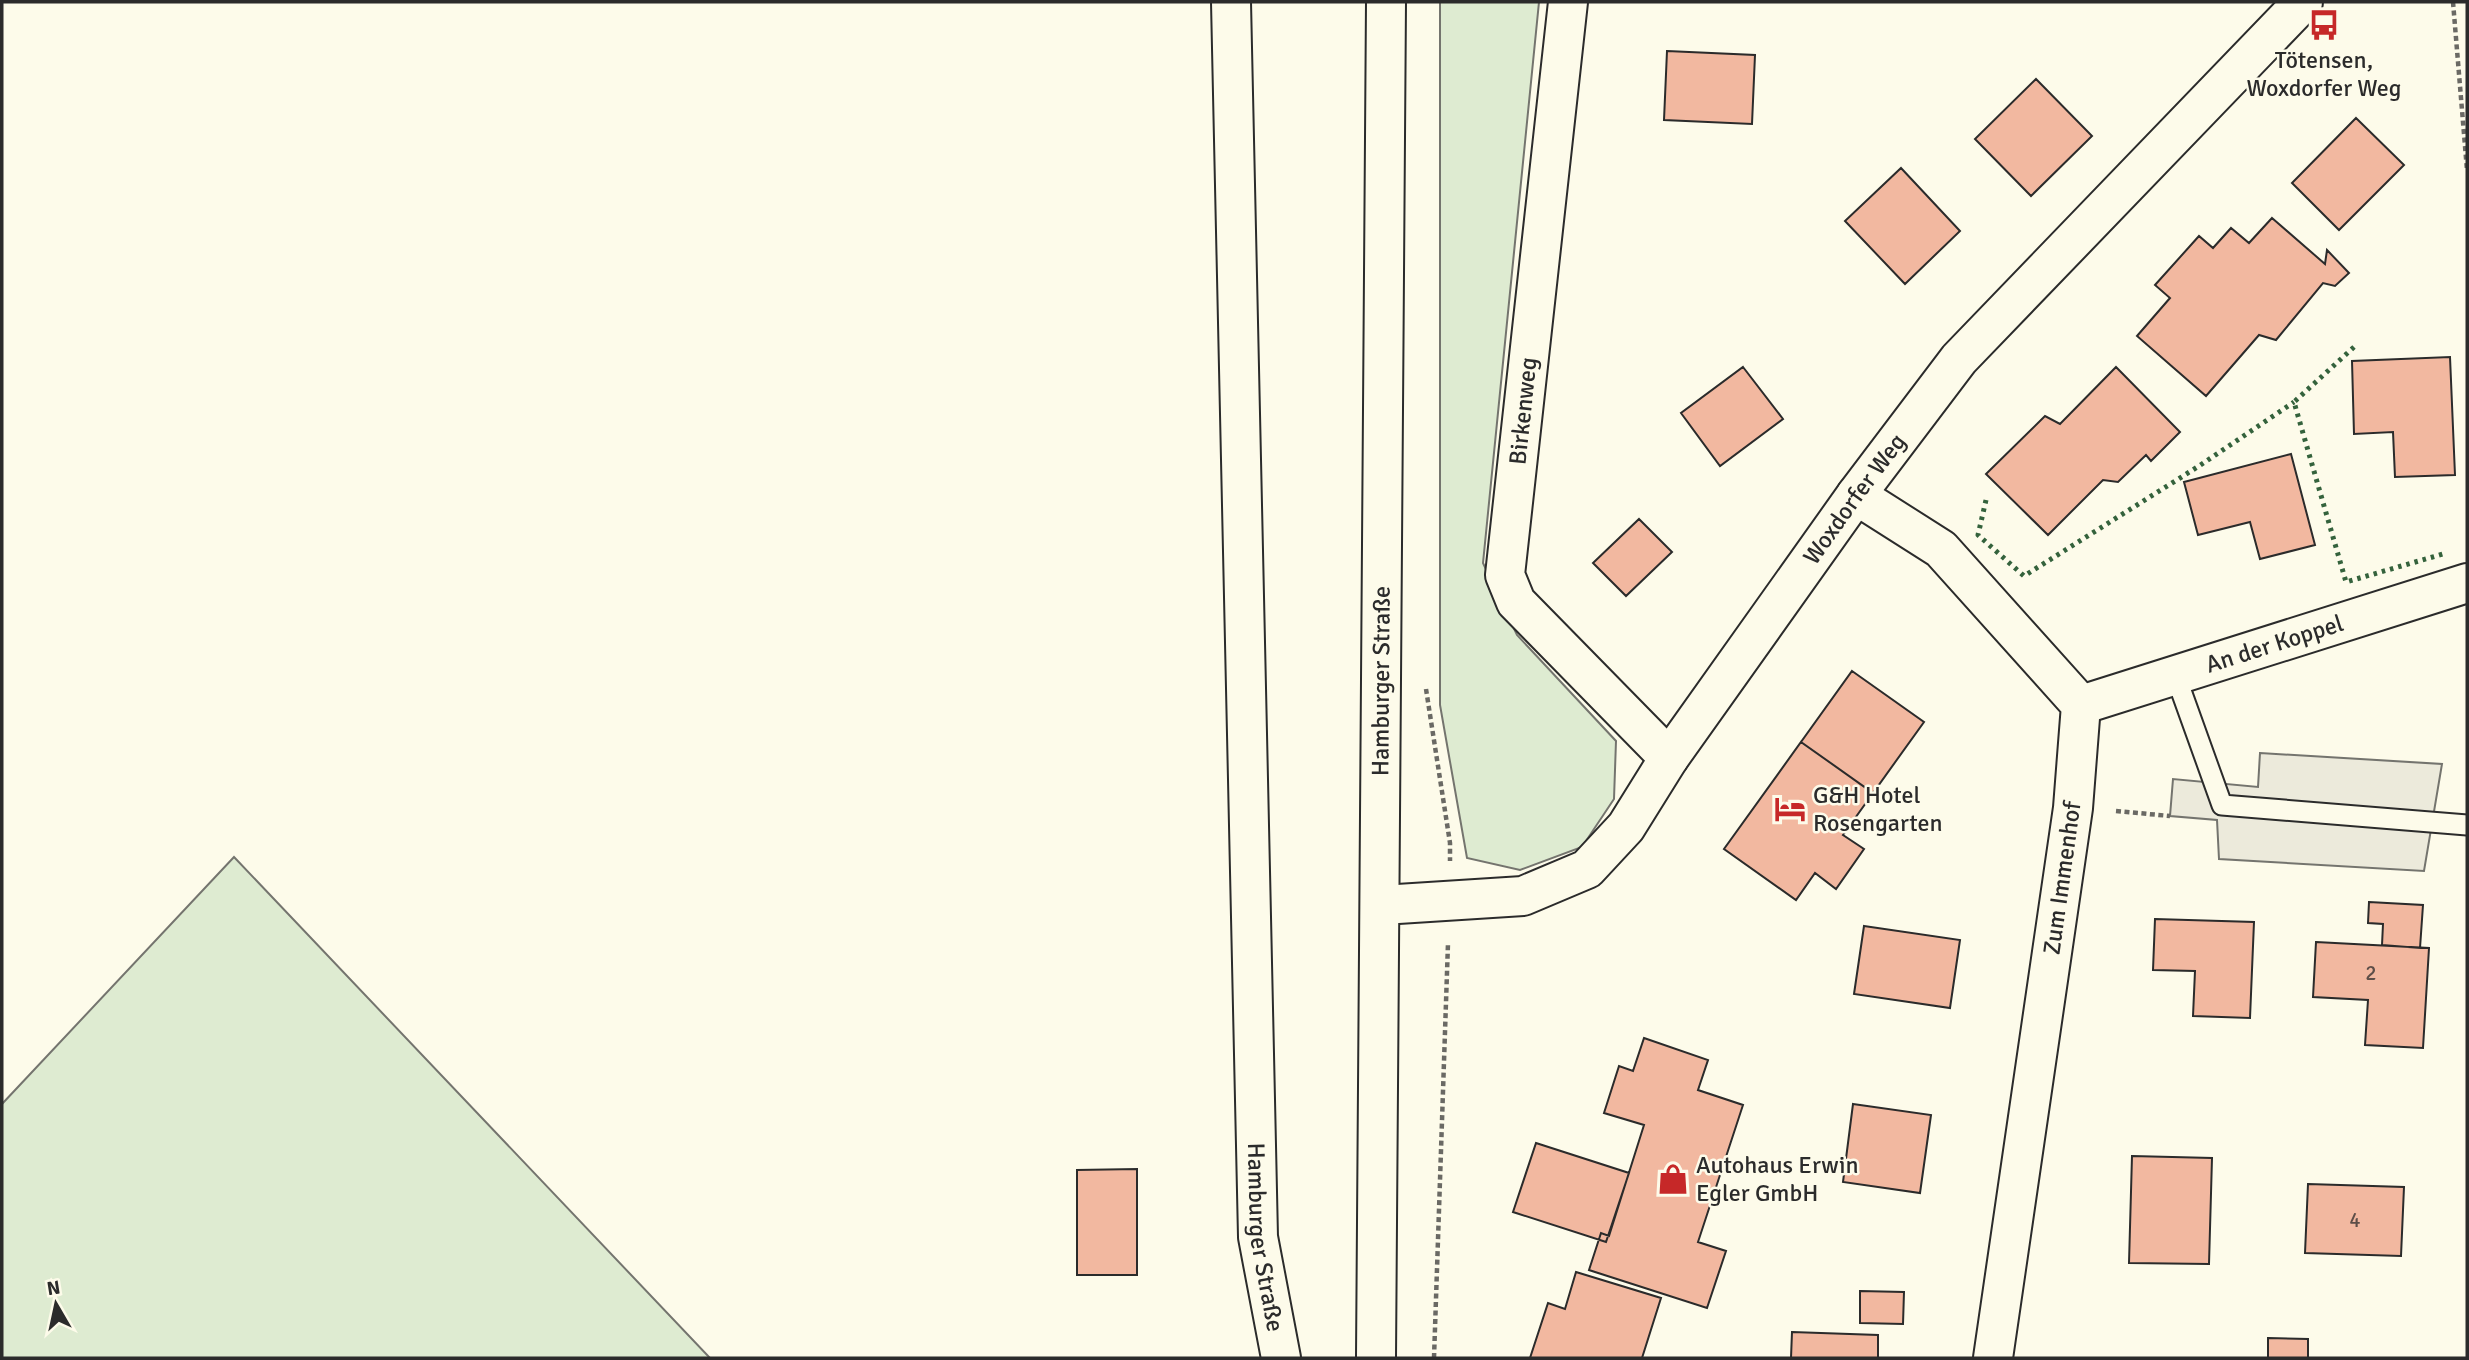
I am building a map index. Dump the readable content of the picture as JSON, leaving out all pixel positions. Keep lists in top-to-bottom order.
{
  "streets": {
    "street": [
      "Birkenweg",
      "Woxdorfer Weg",
      "An der Koppel",
      "Hamburger Straße",
      "Zum Immenhof"
    ]
  },
  "crossings": [
    ["Birkenweg", "Woxdorfer Weg"],
    ["Woxdorfer Weg", "Hamburger Straße"],
    ["An der Koppel", "Zum Immenhof"]
  ],
  "places": {
    "bus stop": ["Tötensen, Woxdorfer Weg"],
    "hotel": ["G&H Hotel Rosengarten"],
    "shop": ["Autohaus Erwin Egler GmbH"]
  },
  "house_numbers": ["2", "4"],
  "north": "top"
}
